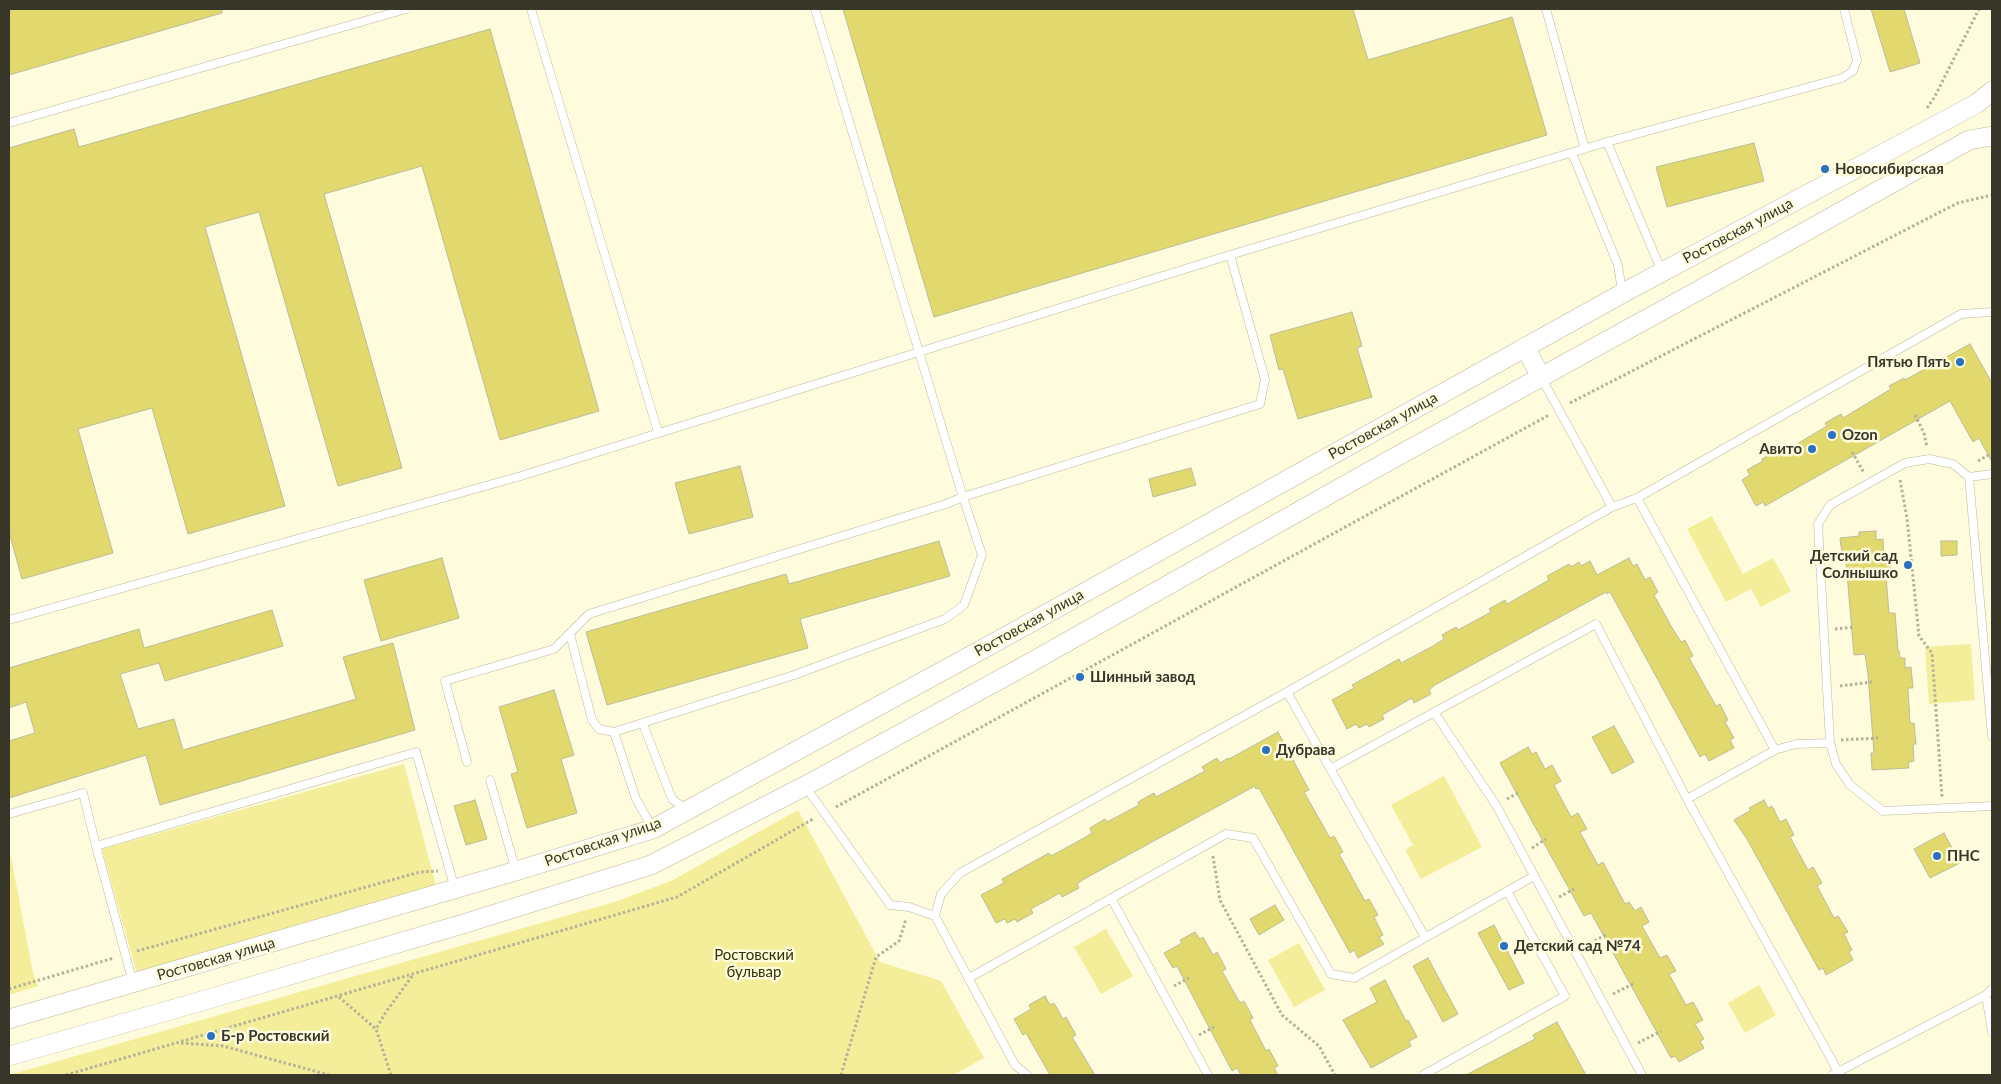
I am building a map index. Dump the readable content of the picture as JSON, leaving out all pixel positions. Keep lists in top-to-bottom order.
{
  "streets": {
    "street": ["Ростовская улица"]
  },
  "parks": ["Ростовский бульвар"],
  "places": [
    "Новосибирская",
    "Пятью Пять",
    "Ozon",
    "Авито",
    "Детский сад Солнышко",
    "Шинный завод",
    "Дубрава",
    "ПНС",
    "Детский сад №74",
    "Б-р Ростовский"
  ]
}
